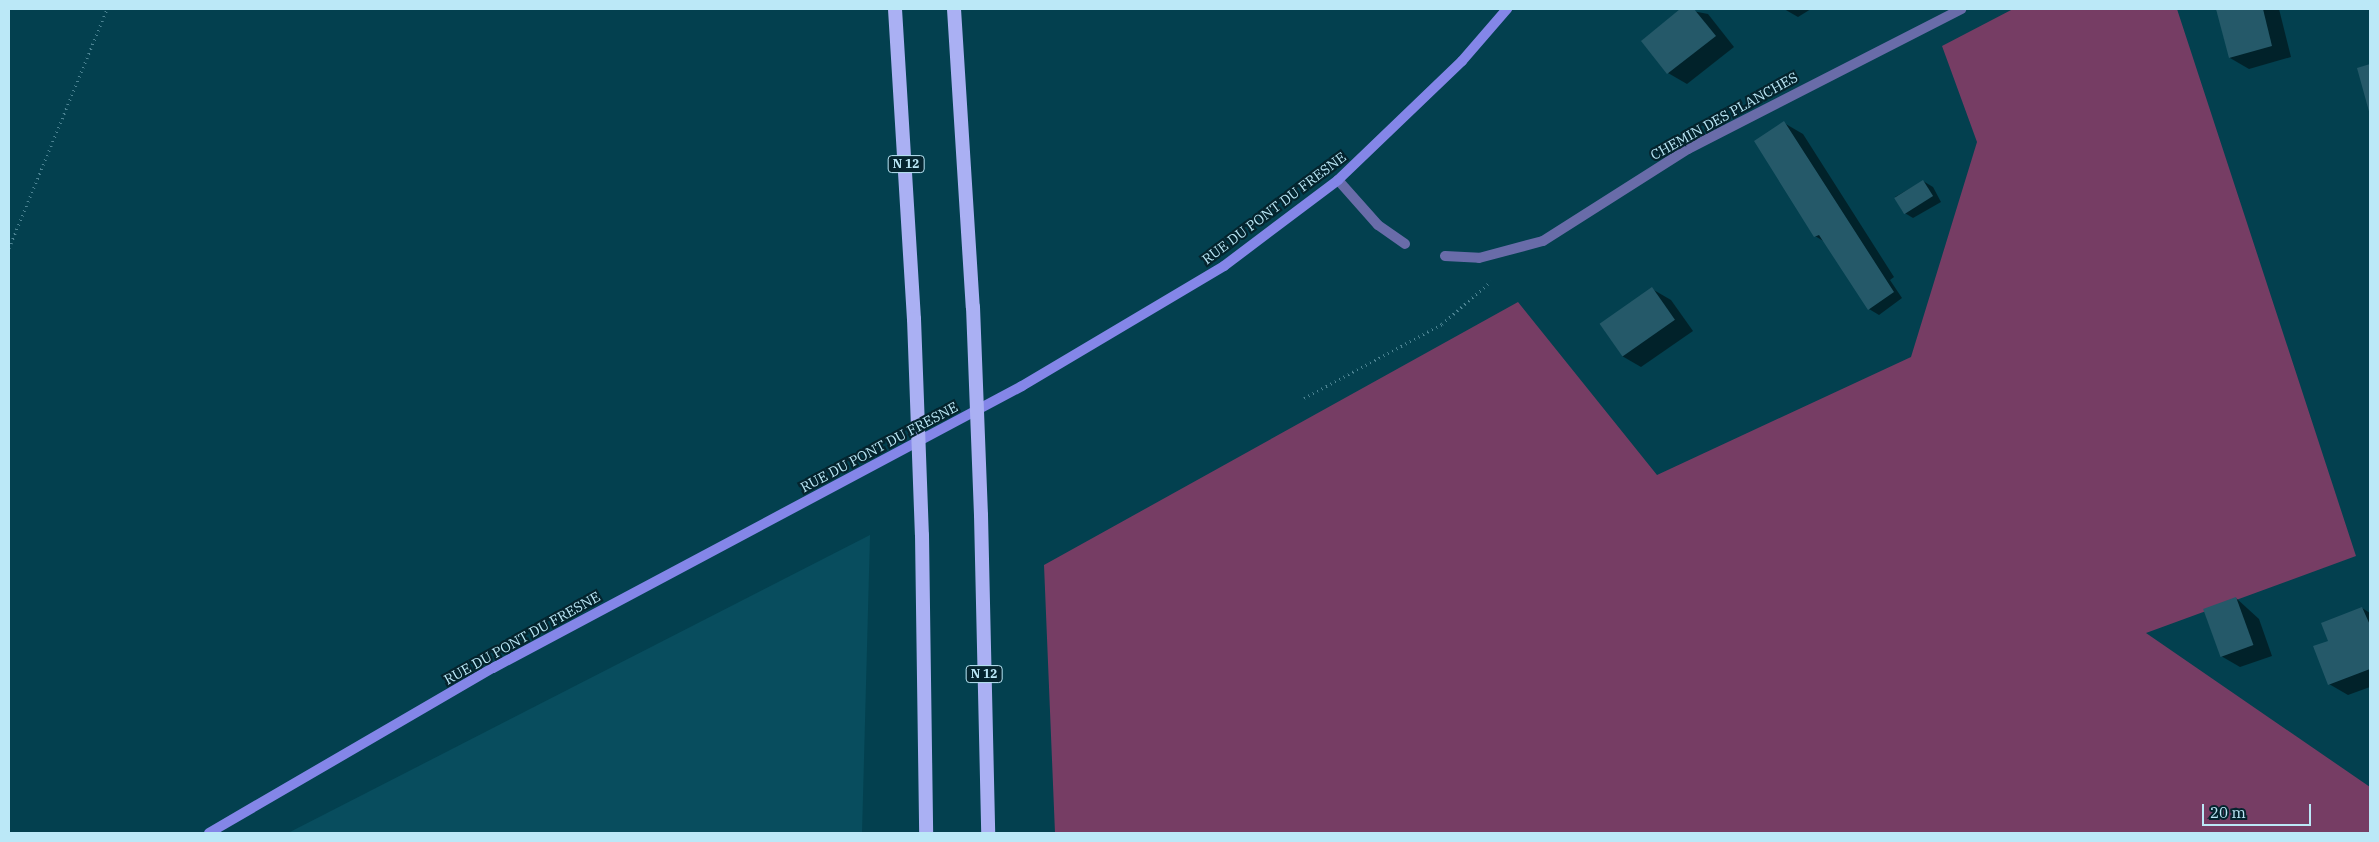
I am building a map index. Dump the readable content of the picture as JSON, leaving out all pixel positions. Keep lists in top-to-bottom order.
{
  "streets": {
    "highway": ["N 12"],
    "main road": ["RUE DU PONT DU FRESNE"],
    "street": ["CHEMIN DES PLANCHES"]
  },
  "scale_bar": "20 m"
}
